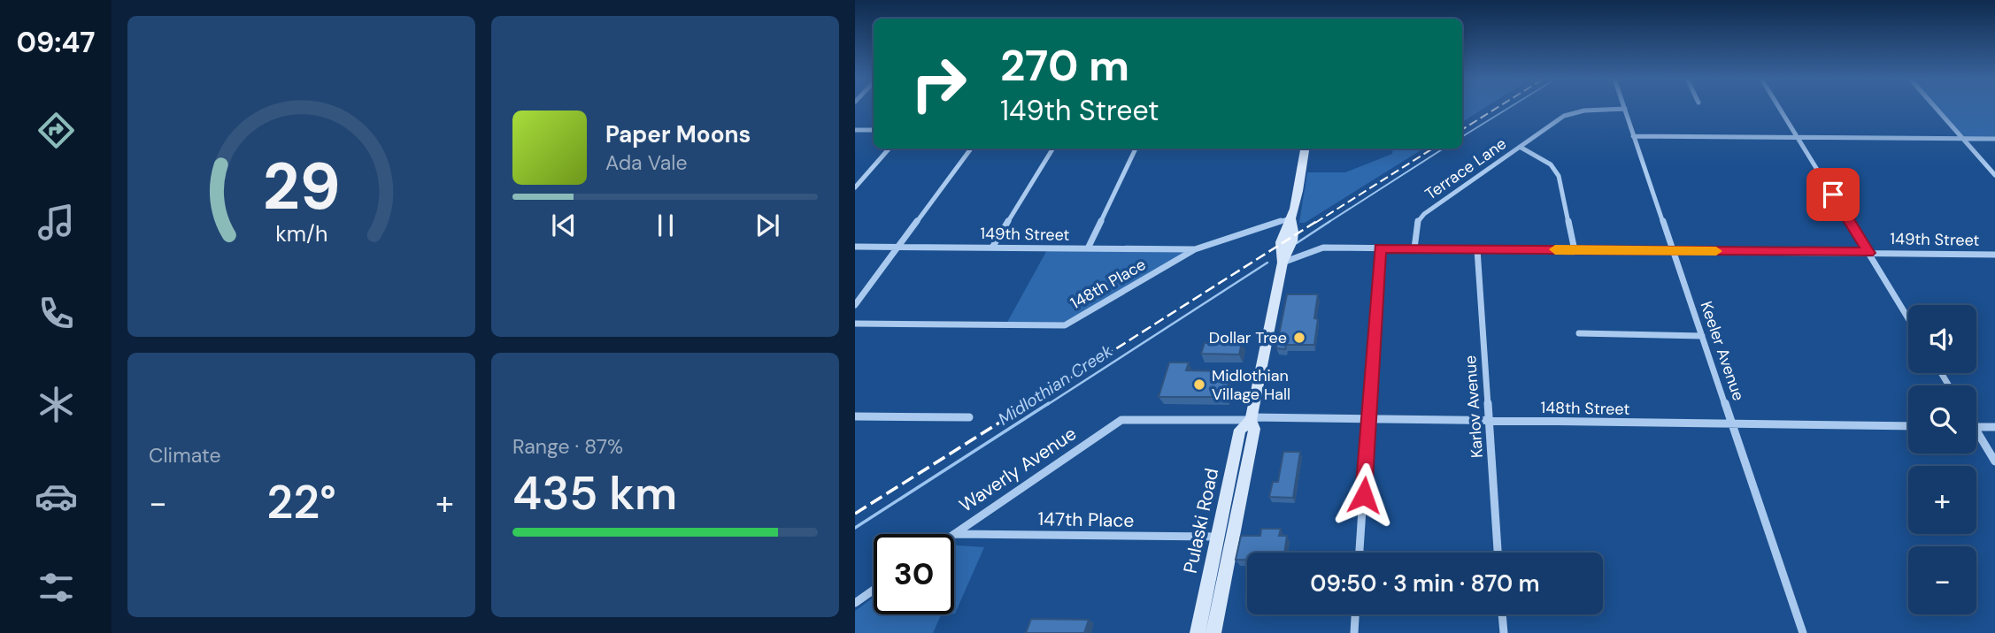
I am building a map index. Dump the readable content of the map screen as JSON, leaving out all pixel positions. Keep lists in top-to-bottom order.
{
  "streets": {
    "main road": ["Pulaski Road"],
    "street": [
      "Terrace Lane",
      "149th Street",
      "148th Place",
      "Keeler Avenue",
      "Karlov Avenue",
      "148th Street",
      "Waverly Avenue",
      "147th Place"
    ]
  },
  "crossings": [
    ["Terrace Lane", "149th Street"],
    ["Terrace Lane", "Keeler Avenue"],
    ["149th Street", "148th Place"],
    ["149th Street", "Keeler Avenue"],
    ["149th Street", "Karlov Avenue"],
    ["149th Street", "Pulaski Road"],
    ["148th Place", "Pulaski Road"],
    ["Keeler Avenue", "148th Street"],
    ["Karlov Avenue", "148th Street"],
    ["148th Street", "Waverly Avenue"],
    ["148th Street", "Pulaski Road"],
    ["Waverly Avenue", "147th Place"],
    ["147th Place", "Pulaski Road"]
  ],
  "water": ["Midlothian Creek"],
  "places": ["Dollar Tree", "Midlothian Village Hall"],
  "page": {
    "tabs": "09:47",
    "turn": ["270 m", "149th Street"],
    "song": ["Paper Moons", "Ada Vale"],
    "map_buttons": ["+", "−"],
    "tile": [
      "Climate",
      ["Range · 87%", "435 km"]
    ],
    "heat": ["−", "22°", "+"],
    "limit": "30",
    "trip": "09:50 · 3 min · 870 m",
    "gauge": ["29", "km/h"]
  }
}
